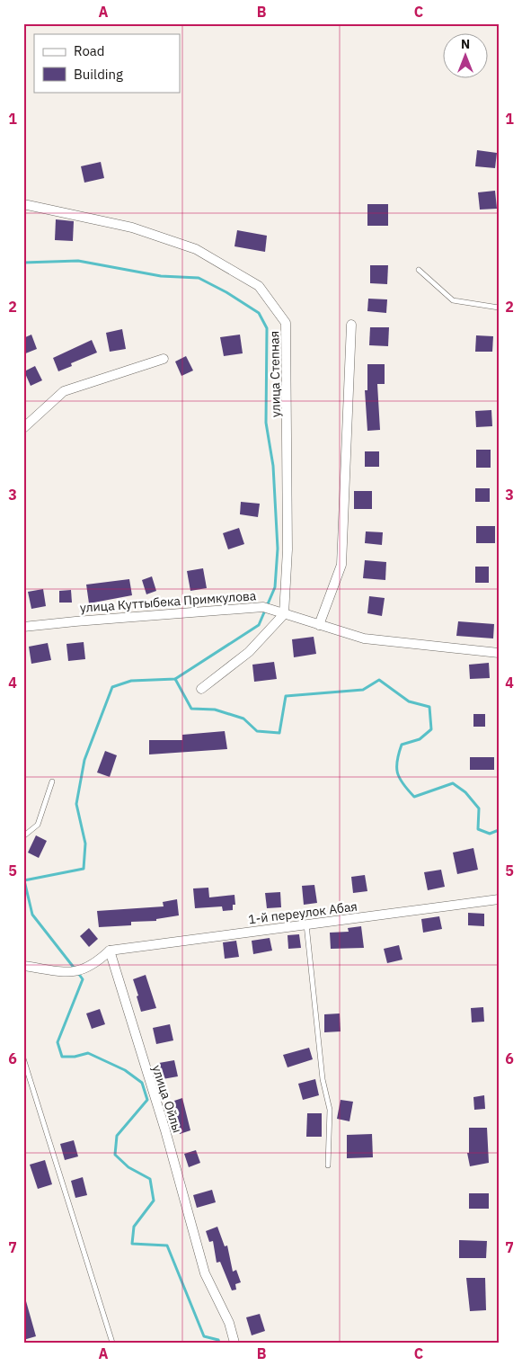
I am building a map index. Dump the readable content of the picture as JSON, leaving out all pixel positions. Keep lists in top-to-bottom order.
{
  "streets": {
    "street": [
      "улица Степная",
      "улица Куттыбека Примкулова",
      "1-й переулок Абая",
      "улица Ойлы"
    ]
  },
  "crossings": [
    ["улица Степная", "улица Куттыбека Примкулова"],
    ["1-й переулок Абая", "улица Ойлы"]
  ],
  "legend": ["Road", "Building"],
  "north": "top",
  "grid": {
    "columns": ["A", "B", "C"],
    "rows": [
      "1",
      "2",
      "3",
      "4",
      "5",
      "6",
      "7"
    ]
  }
}
